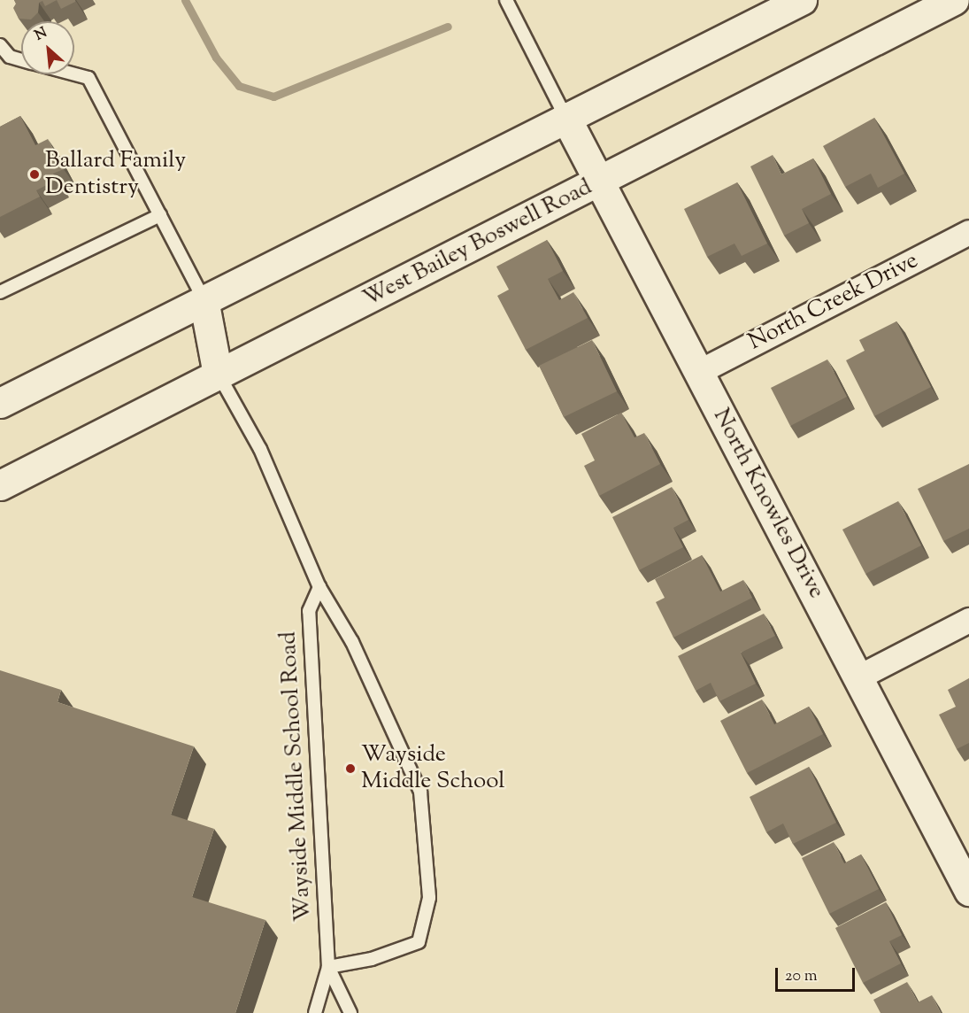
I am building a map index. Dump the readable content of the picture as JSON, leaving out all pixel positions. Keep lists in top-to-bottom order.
{
  "streets": {
    "main road": ["West Bailey Boswell Road", "North Knowles Drive"],
    "street": ["North Creek Drive"],
    "lane": ["Wayside Middle School Road"]
  },
  "crossings": [
    ["West Bailey Boswell Road", "North Knowles Drive"],
    ["North Creek Drive", "North Knowles Drive"]
  ],
  "places": ["Ballard Family Dentistry", "Wayside Middle School"],
  "scale_bar": "20 m",
  "north": "top left"
}
